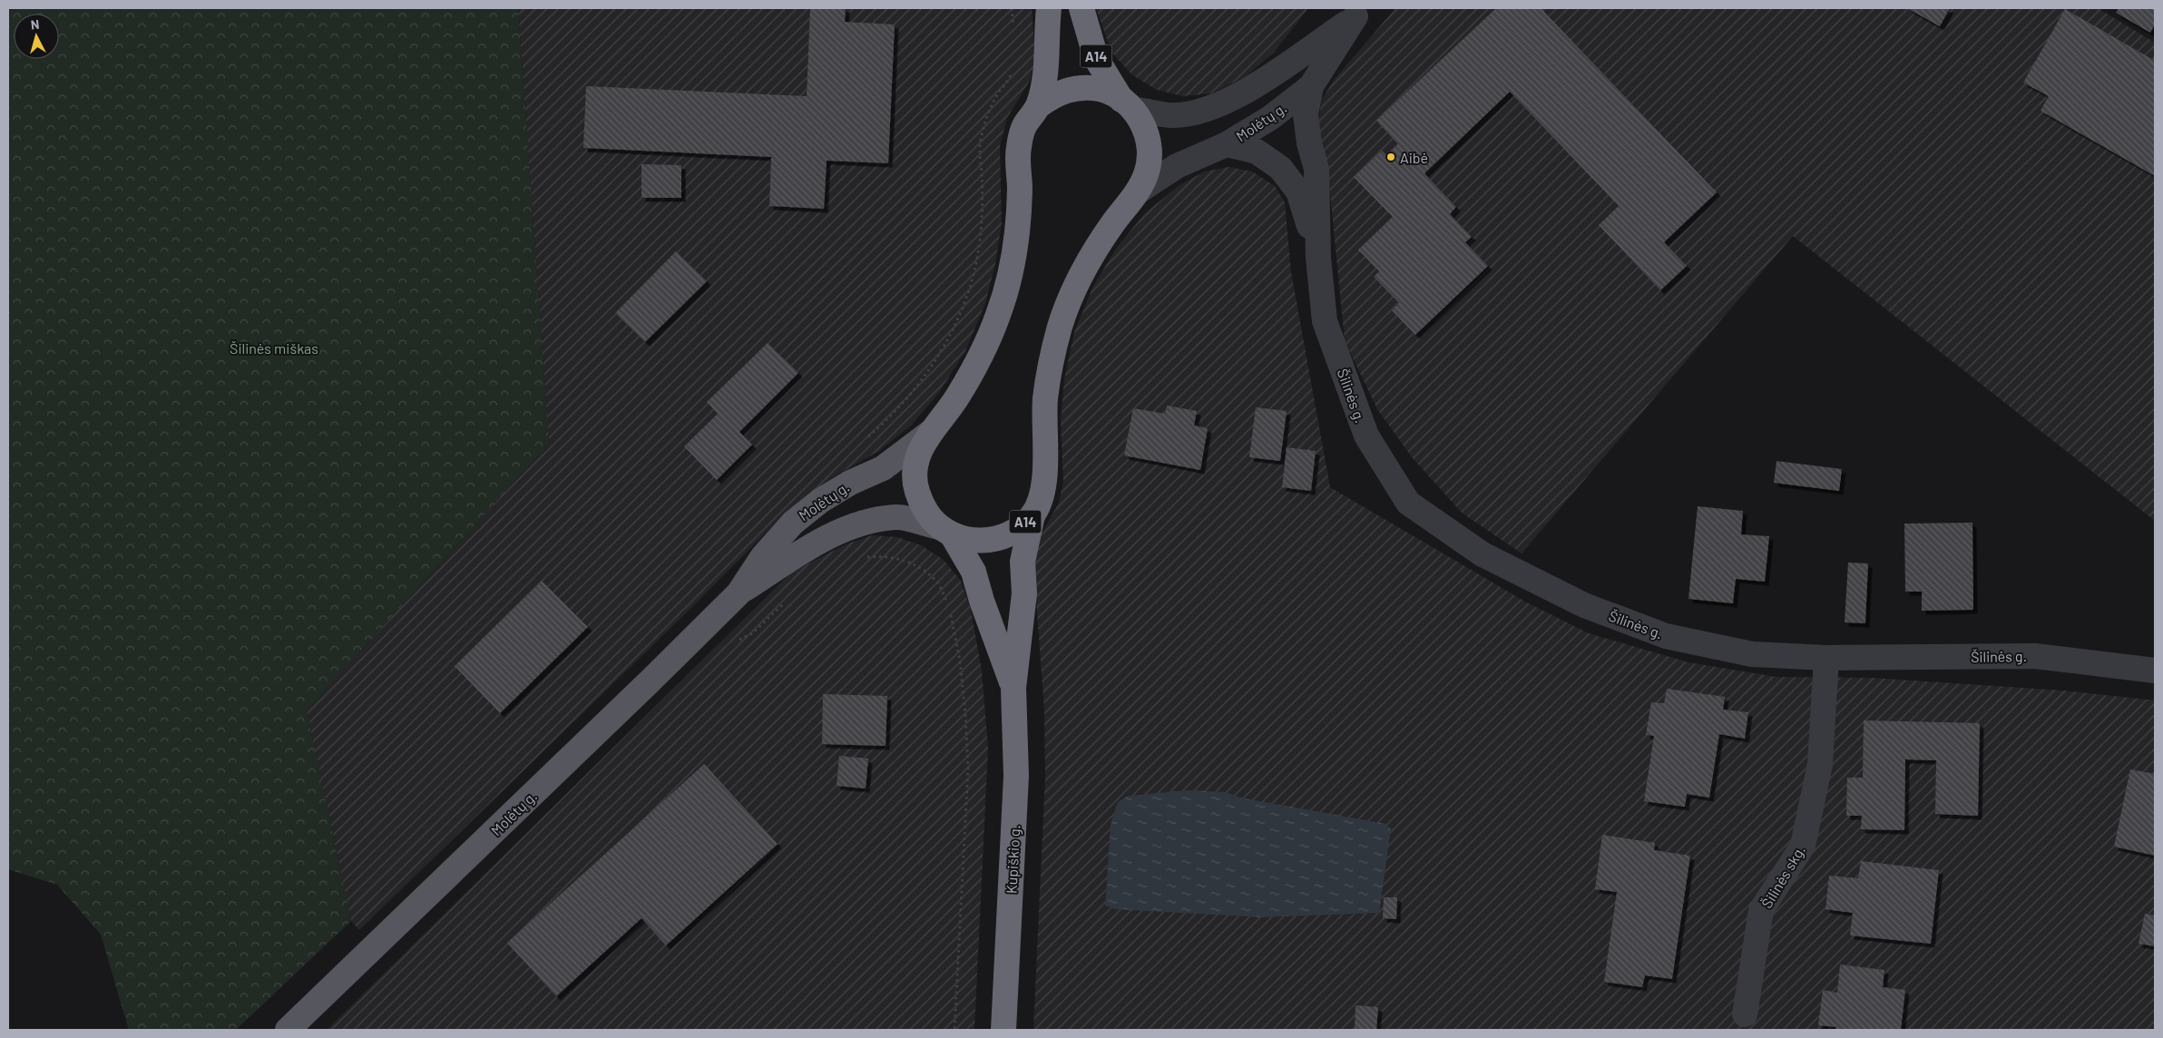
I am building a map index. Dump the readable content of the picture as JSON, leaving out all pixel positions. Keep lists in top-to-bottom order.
{
  "streets": {
    "highway": ["A14", "Kupiškio g."],
    "main road": ["Molėtų g."],
    "street": ["Šilinės g.", "Šilinės skg."]
  },
  "crossings": [
    ["A14", "Molėtų g."],
    ["A14", "Kupiškio g."],
    ["Molėtų g.", "Šilinės g."],
    ["Molėtų g.", "Kupiškio g."],
    ["Šilinės g.", "Šilinės skg."]
  ],
  "parks": ["Šilinės miškas"],
  "places": ["Aibė"],
  "north": "top"
}
